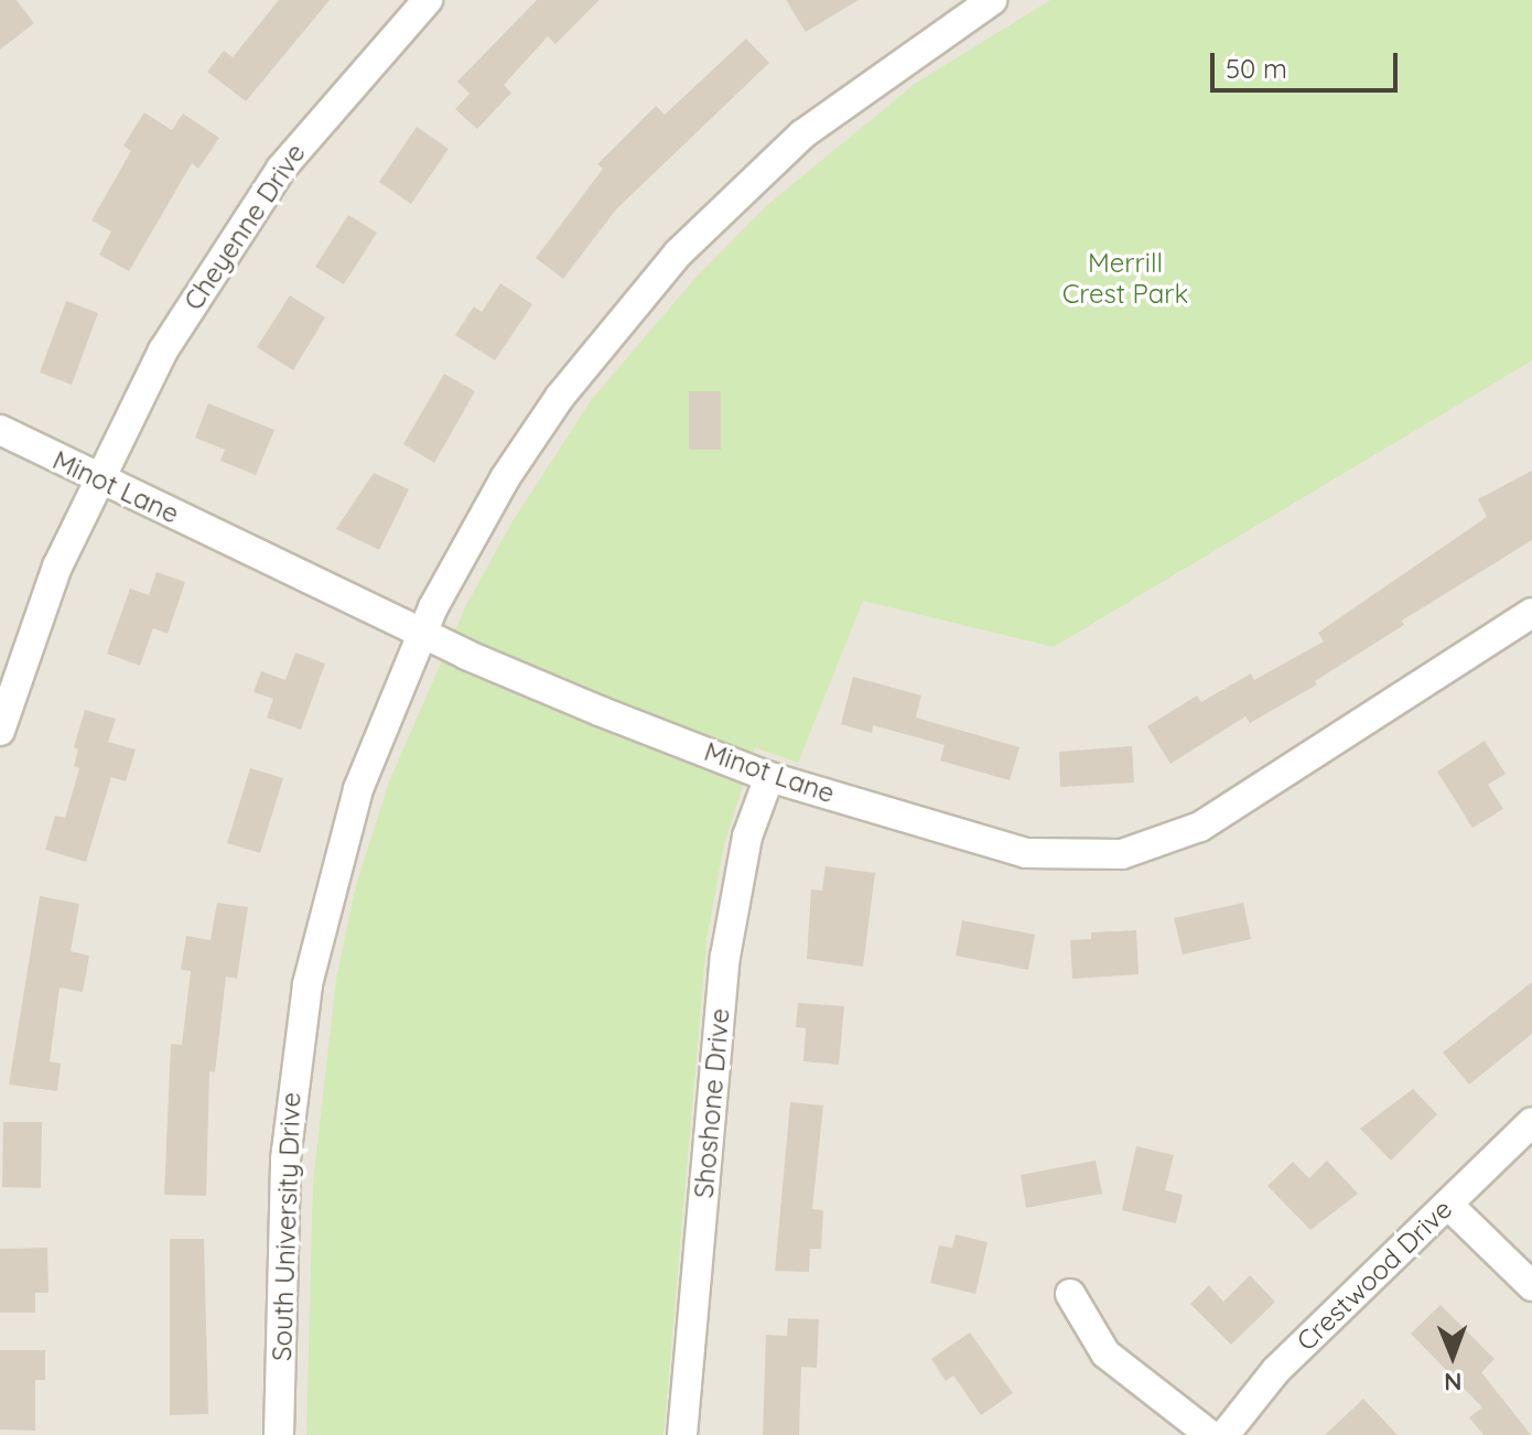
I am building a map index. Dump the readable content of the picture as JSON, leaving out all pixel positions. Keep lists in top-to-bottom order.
{
  "streets": {
    "street": [
      "Cheyenne Drive",
      "Minot Lane",
      "Shoshone Drive",
      "South University Drive",
      "Crestwood Drive"
    ]
  },
  "crossings": [
    ["Cheyenne Drive", "Minot Lane"],
    ["Minot Lane", "Shoshone Drive"],
    ["Minot Lane", "South University Drive"]
  ],
  "parks": ["Merrill Crest Park"],
  "scale_bar": "50 m",
  "north": "bottom"
}
